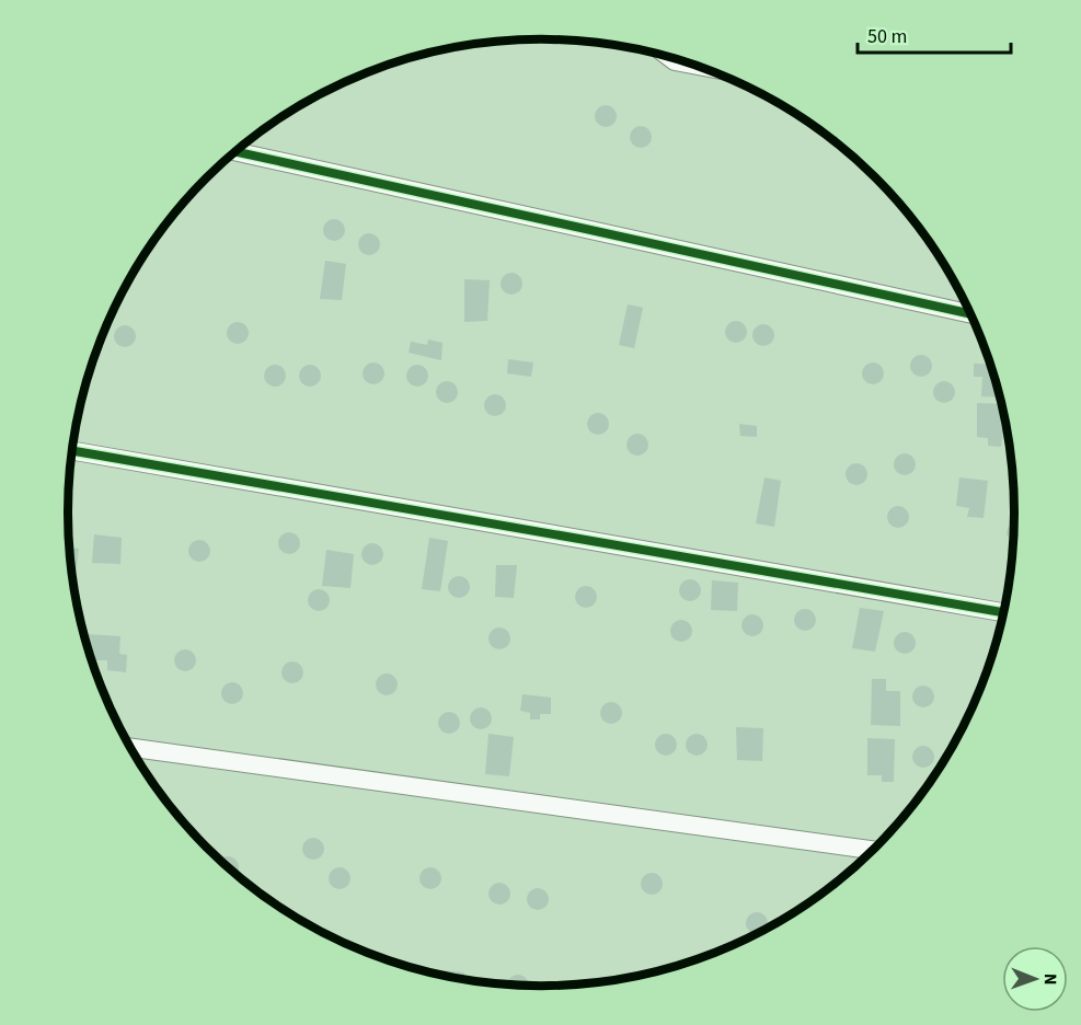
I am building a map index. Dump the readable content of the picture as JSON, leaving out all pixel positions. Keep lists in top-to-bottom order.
{
  "scale_bar": "50 m",
  "north": "right"
}
